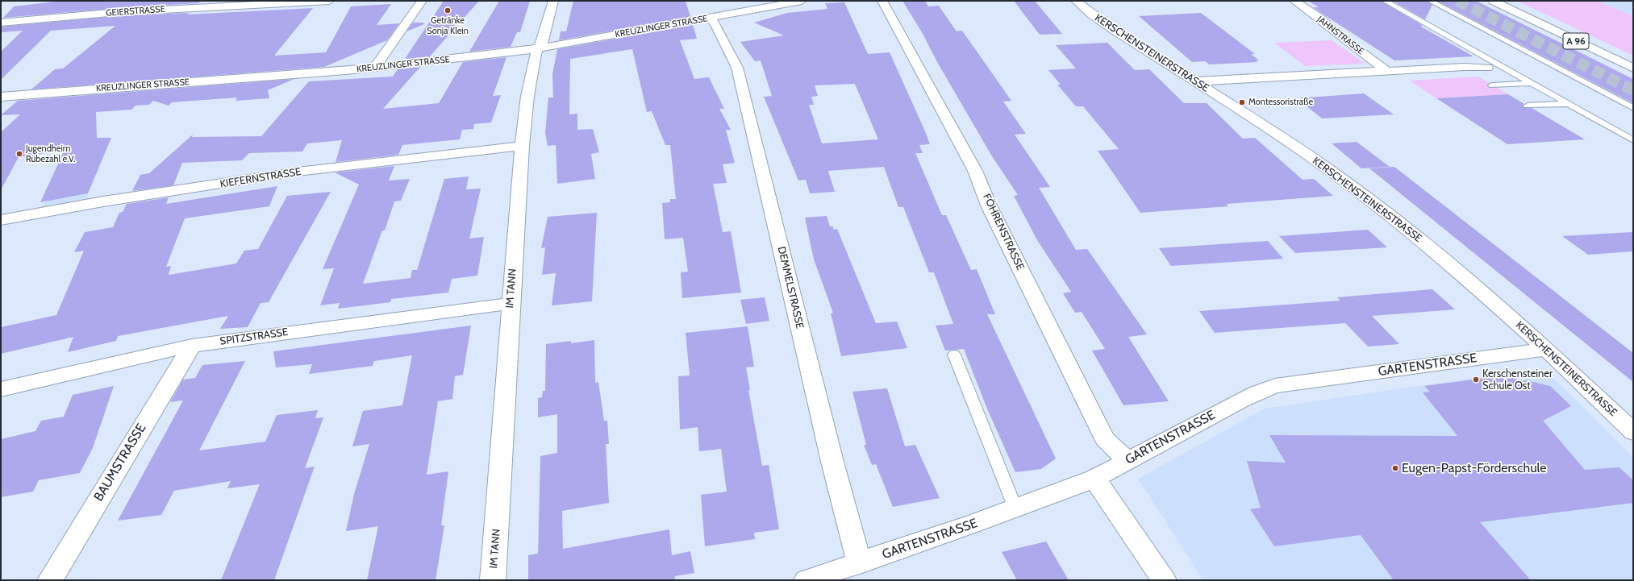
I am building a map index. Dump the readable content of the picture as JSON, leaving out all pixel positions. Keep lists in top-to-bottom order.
{
  "streets": {
    "main road": [
      "GEIERSTRASSE",
      "KREUZLINGER STRASSE",
      "JAHNSTRASSE",
      "A 96",
      "KERSCHENSTEINERSTRASSE",
      "KIEFERNSTRASSE",
      "FÖHRENSTRASSE",
      "DEMMELSTRASSE",
      "IM TANN",
      "SPITZSTRASSE",
      "GARTENSTRASSE",
      "BAUMSTRASSE"
    ]
  },
  "crossings": [
    ["KREUZLINGER STRASSE", "DEMMELSTRASSE"],
    ["KREUZLINGER STRASSE", "IM TANN"],
    ["KERSCHENSTEINERSTRASSE", "GARTENSTRASSE"],
    ["KIEFERNSTRASSE", "IM TANN"],
    ["FÖHRENSTRASSE", "GARTENSTRASSE"],
    ["DEMMELSTRASSE", "GARTENSTRASSE"],
    ["IM TANN", "SPITZSTRASSE"],
    ["SPITZSTRASSE", "BAUMSTRASSE"]
  ],
  "places": [
    "Getränke Sonja Klein",
    "Montessoristraße",
    "Jugendheim Rübezahl e.V.",
    "Kerschensteiner Schule Ost",
    "Eugen-Papst-Förderschule"
  ]
}
